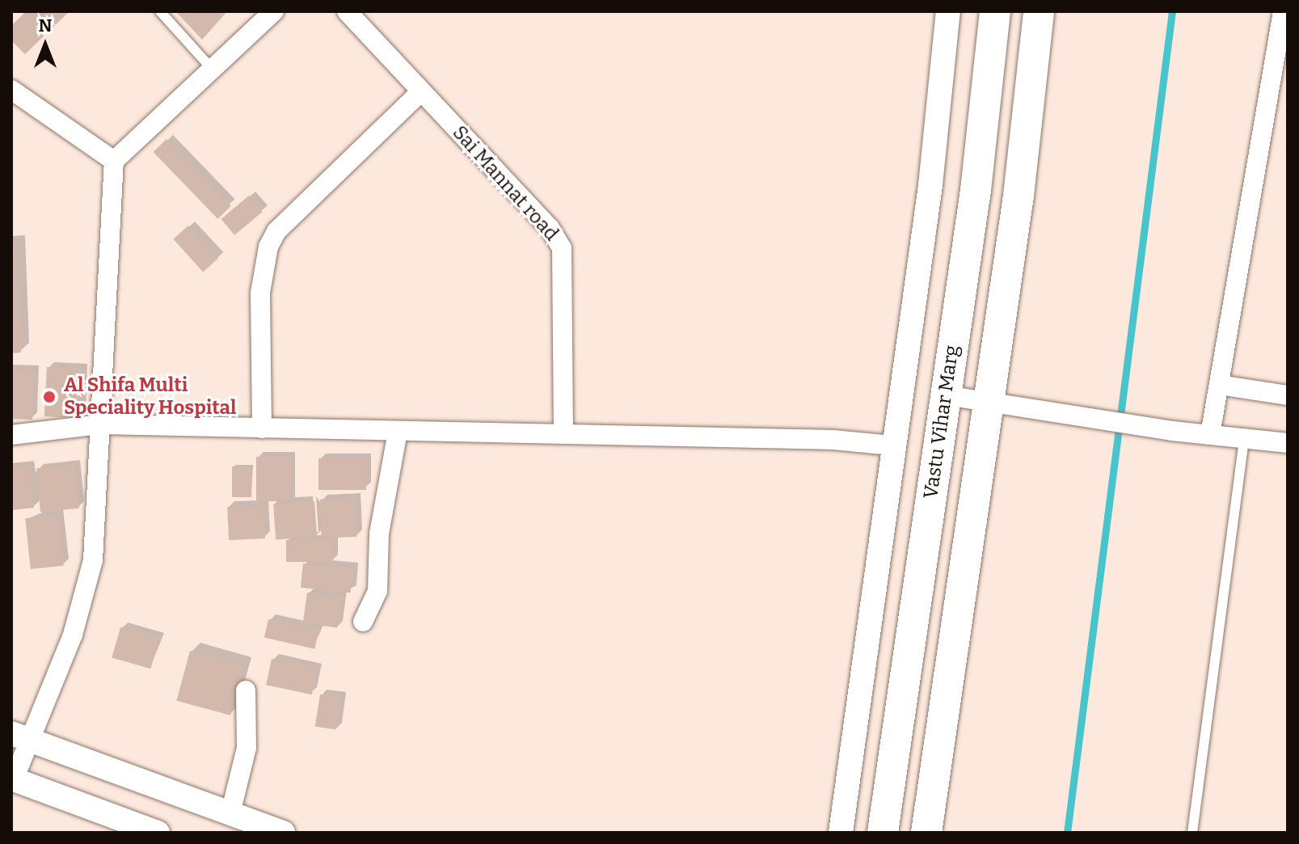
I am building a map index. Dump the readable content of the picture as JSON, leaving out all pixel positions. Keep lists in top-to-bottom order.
{
  "streets": {
    "main road": ["Vastu Vihar Marg"],
    "street": ["Sai Mannat road"]
  },
  "places": ["Al Shifa Multi Speciality Hospital"],
  "north": "top"
}
